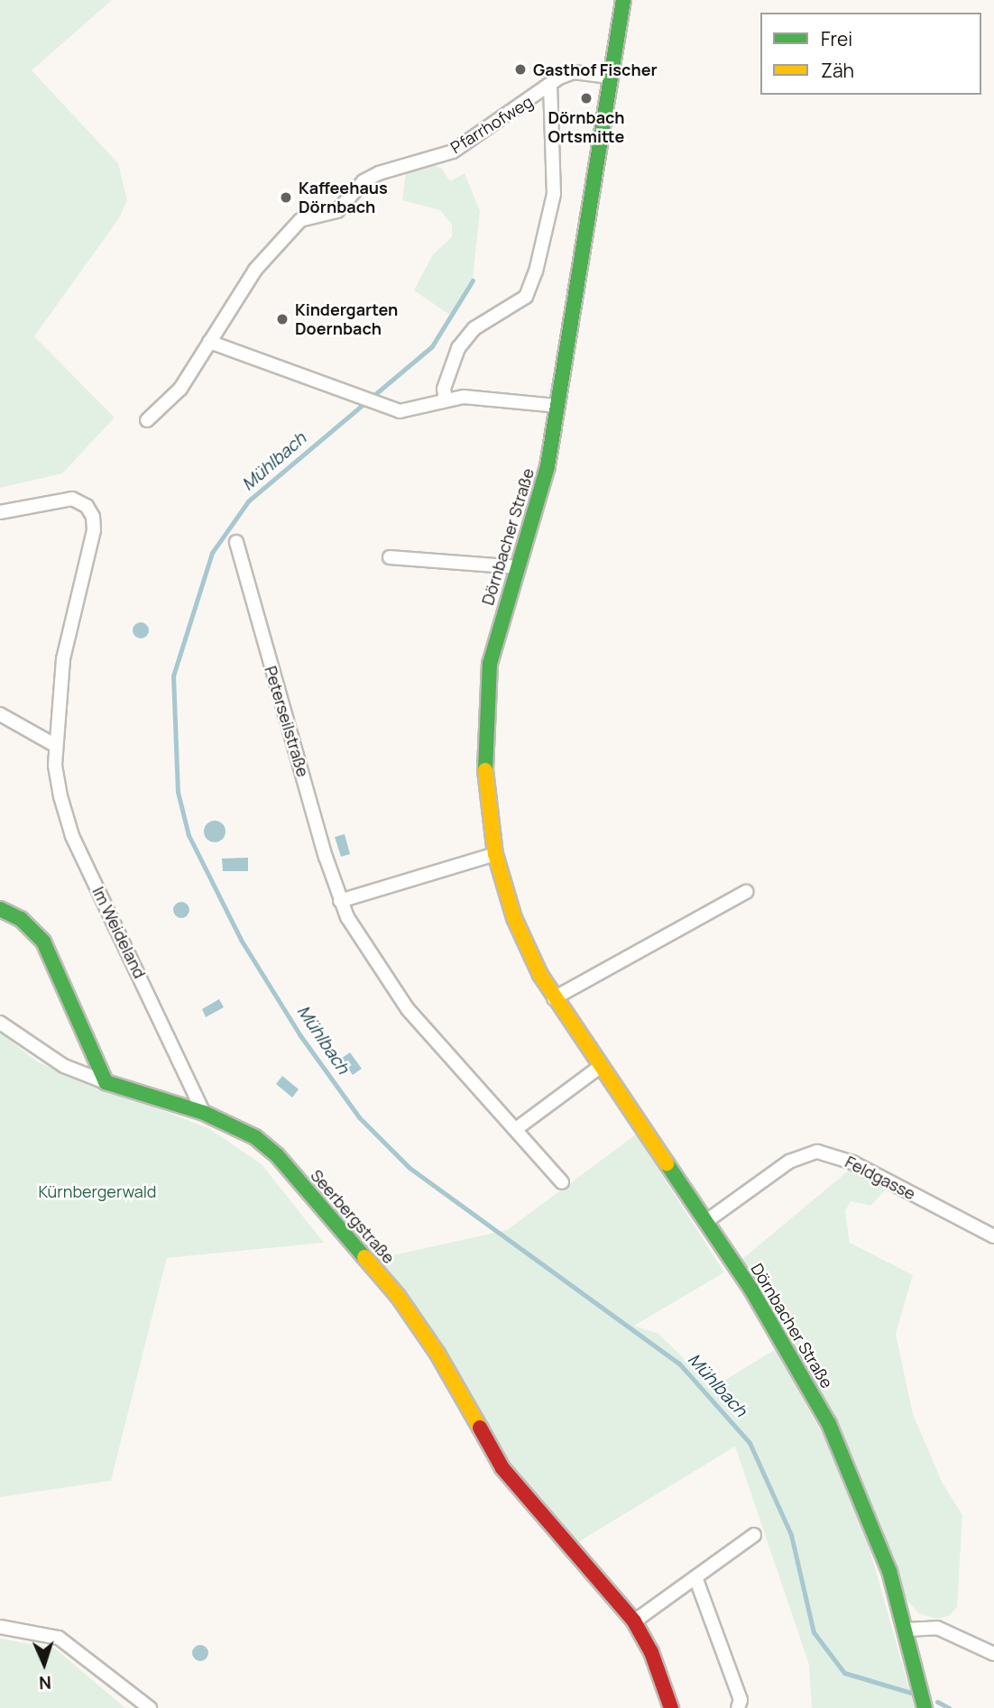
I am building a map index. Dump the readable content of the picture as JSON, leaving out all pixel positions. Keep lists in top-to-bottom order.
{
  "streets": {
    "street": [
      "Pfarrhofweg",
      "Dörnbacher Straße",
      "Peterseilstraße",
      "Im Weideland",
      "Feldgasse",
      "Seerbergstraße"
    ]
  },
  "crossings": [
    ["Pfarrhofweg", "Dörnbacher Straße"],
    ["Dörnbacher Straße", "Feldgasse"],
    ["Im Weideland", "Seerbergstraße"]
  ],
  "water": ["Mühlbach"],
  "parks": ["Kürnbergerwald"],
  "places": [
    "Gasthof Fischer",
    "Dörnbach Ortsmitte",
    "Kaffeehaus Dörnbach",
    "Kindergarten Doernbach"
  ],
  "legend": ["Frei", "Zäh"],
  "north": "bottom"
}
